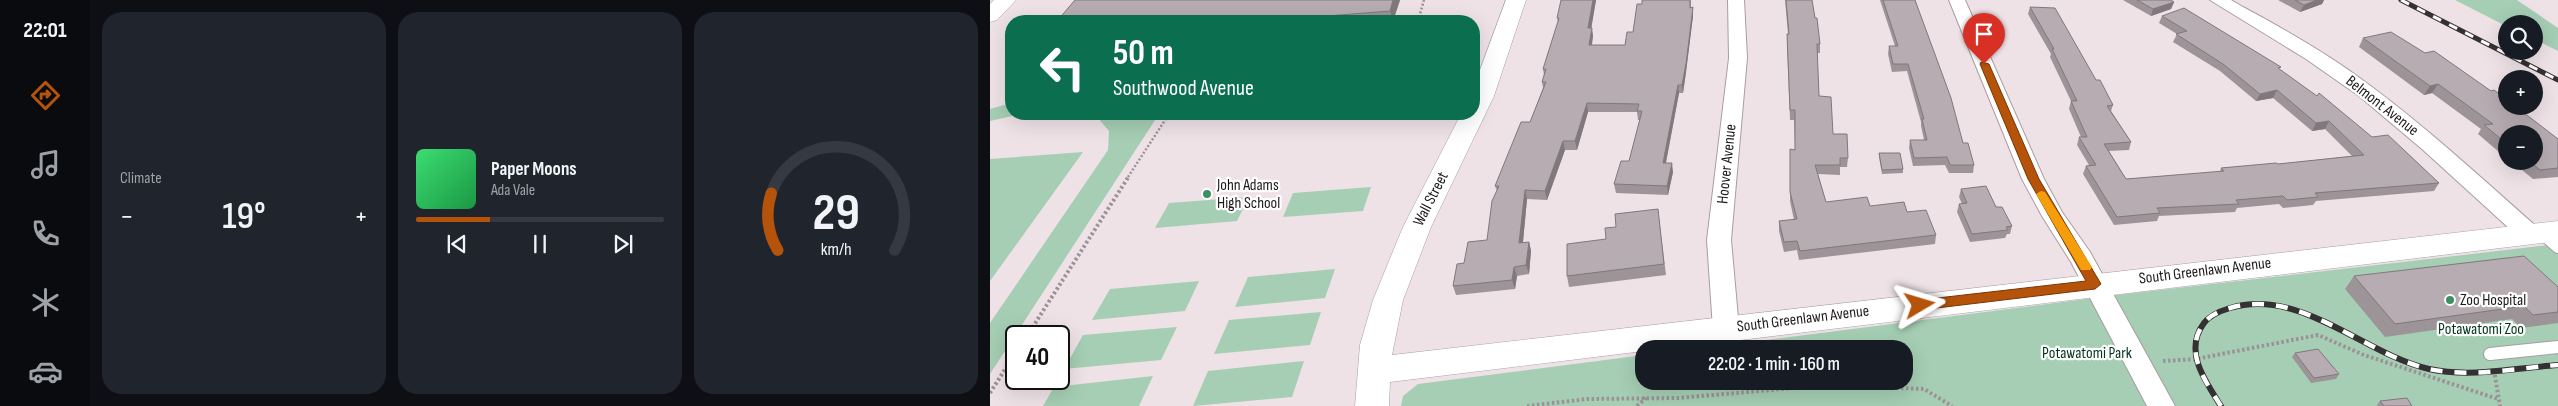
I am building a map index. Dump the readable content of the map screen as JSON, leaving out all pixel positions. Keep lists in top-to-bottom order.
{
  "streets": {
    "street": [
      "Belmont Avenue",
      "Hoover Avenue",
      "Wall Street",
      "South Greenlawn Avenue"
    ]
  },
  "crossings": [
    ["Belmont Avenue", "South Greenlawn Avenue"],
    ["Hoover Avenue", "South Greenlawn Avenue"],
    ["Wall Street", "South Greenlawn Avenue"]
  ],
  "parks": ["Potawatomi Zoo", "Potawatomi Park"],
  "places": ["John Adams High School", "Zoo Hospital"],
  "page": {
    "tabs": "22:01",
    "tile": "Climate",
    "map_buttons": ["+", "−"],
    "turn": ["50 m", "Southwood Avenue"],
    "song": ["Paper Moons", "Ada Vale"],
    "heat": ["−", "19°", "+"],
    "limit": "40",
    "trip": "22:02 · 1 min · 160 m",
    "gauge": ["29", "km/h"]
  }
}
